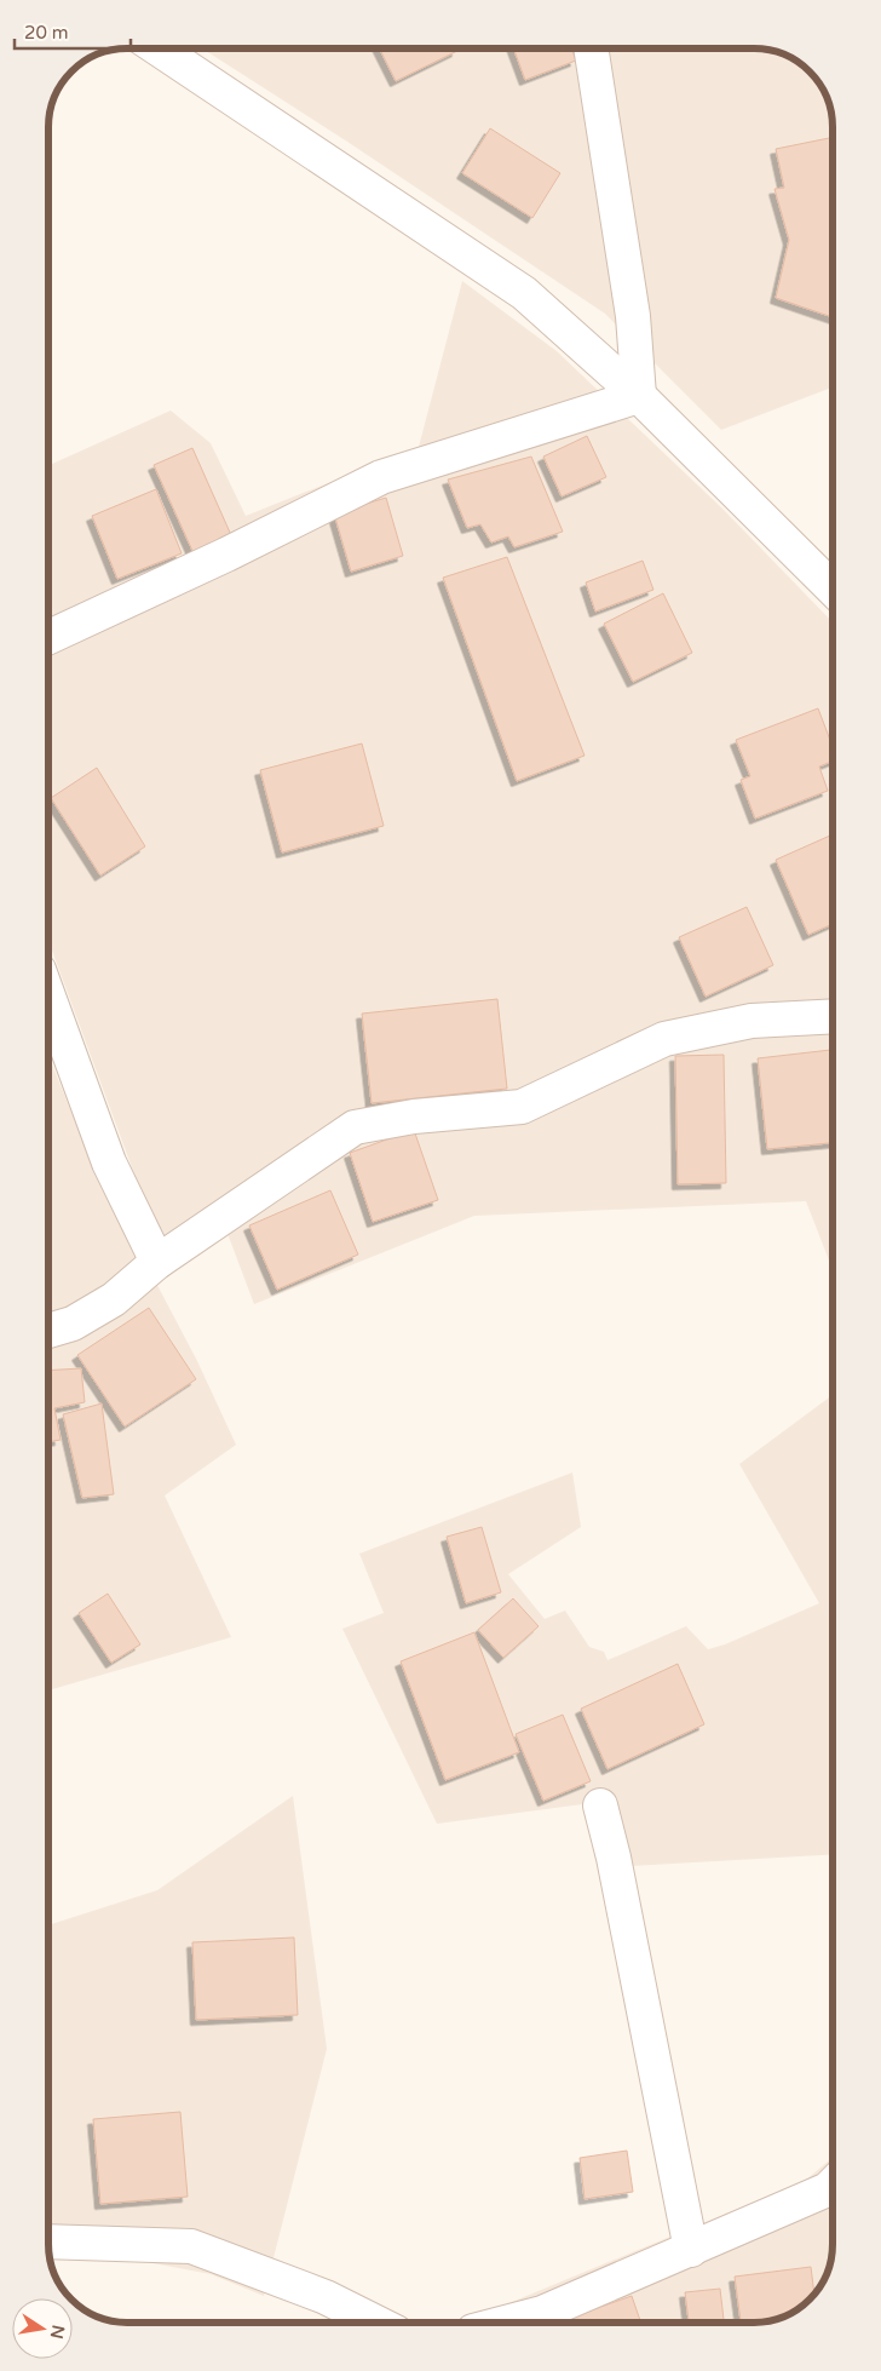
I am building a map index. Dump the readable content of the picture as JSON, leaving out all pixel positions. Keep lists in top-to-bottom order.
{
  "scale_bar": "20 m",
  "north": "right"
}
